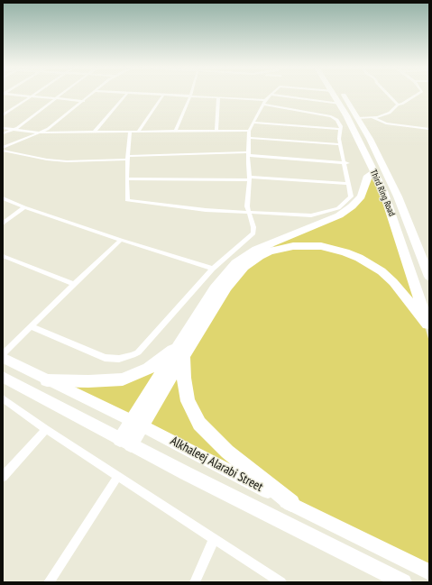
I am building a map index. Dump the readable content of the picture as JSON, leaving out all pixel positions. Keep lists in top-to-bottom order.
{
  "streets": {
    "highway": ["Third Ring Road"],
    "main road": ["Alkhaleej Alarabi Street"]
  }
}
